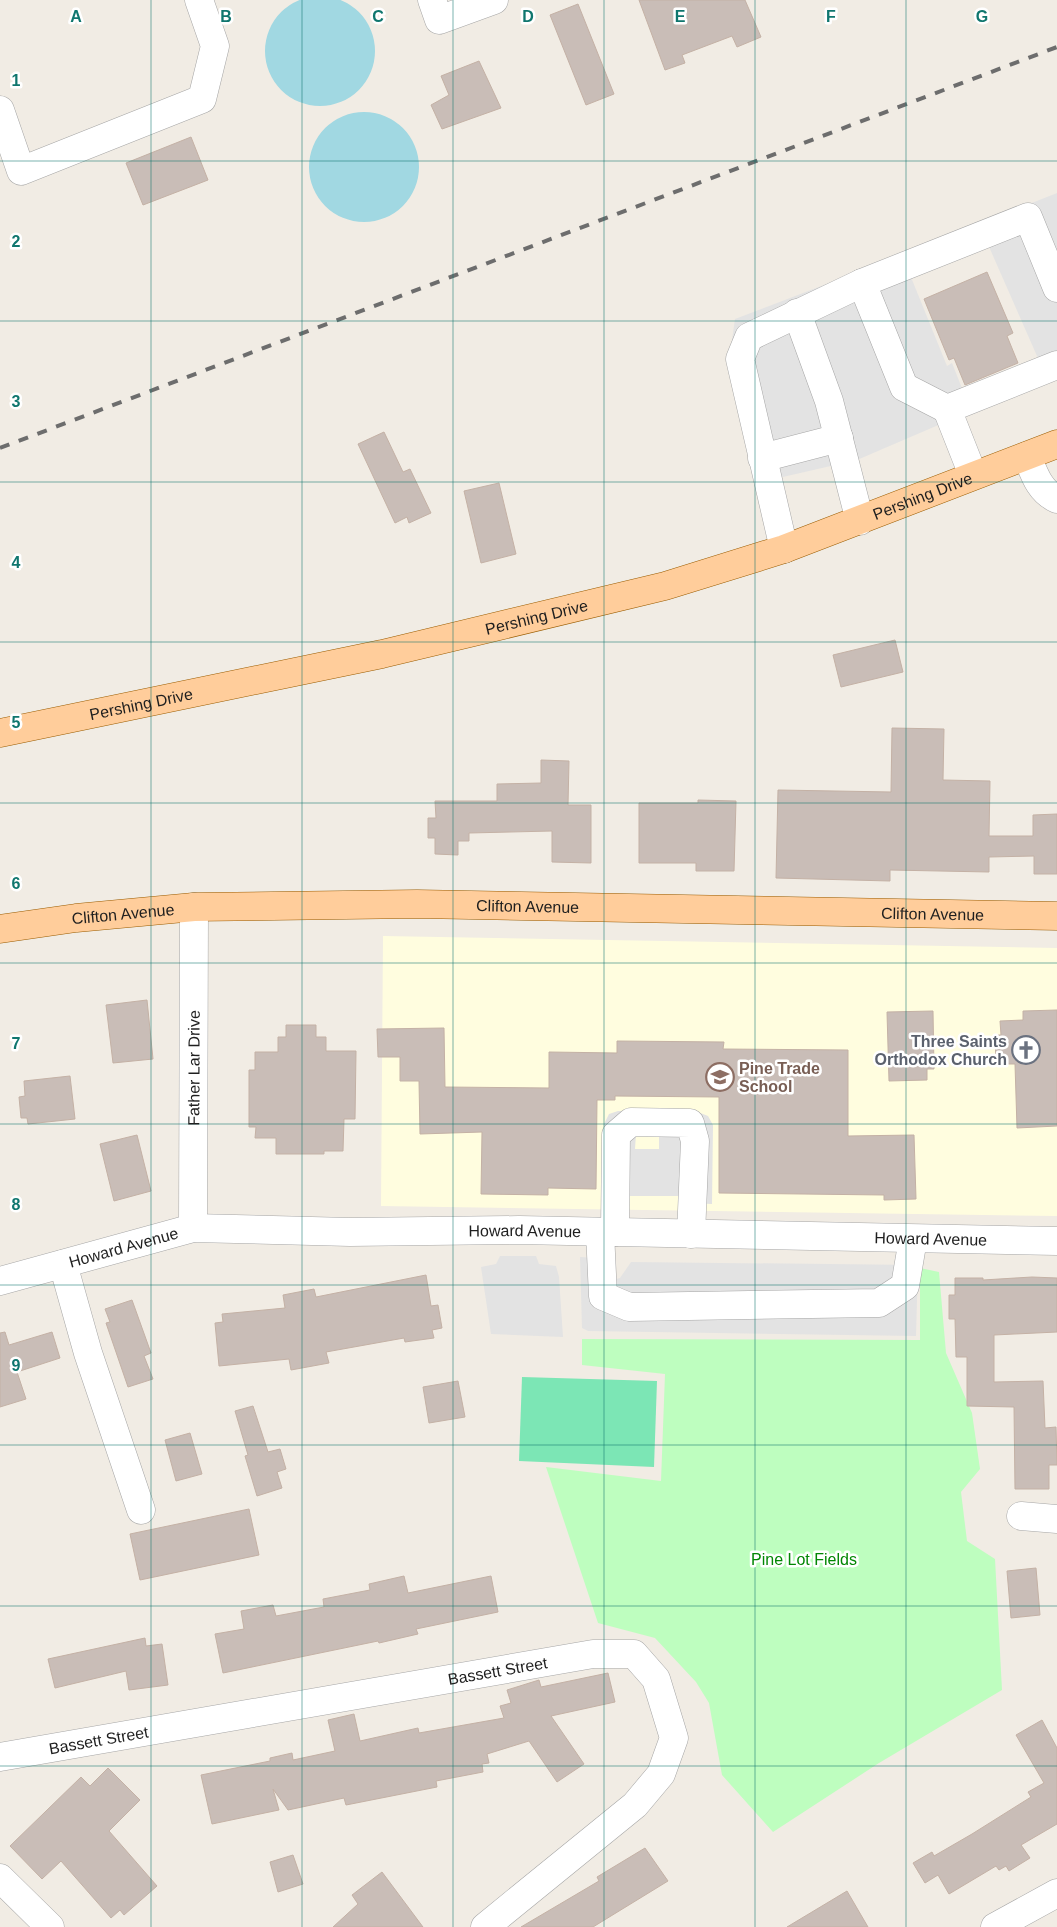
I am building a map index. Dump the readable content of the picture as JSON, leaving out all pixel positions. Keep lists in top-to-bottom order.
{
  "streets": {
    "main road": ["Pershing Drive", "Clifton Avenue"],
    "street": ["Father Lar Drive", "Howard Avenue", "Bassett Street"]
  },
  "crossings": [
    ["Clifton Avenue", "Father Lar Drive"],
    ["Father Lar Drive", "Howard Avenue"]
  ],
  "parks": ["Pine Lot Fields"],
  "places": {
    "church": ["Three Saints Orthodox Church"],
    "school or university": ["Pine Trade School"]
  },
  "grid": {
    "columns": [
      "A",
      "B",
      "C",
      "D",
      "E",
      "F",
      "G"
    ],
    "rows": [
      "1",
      "2",
      "3",
      "4",
      "5",
      "6",
      "7",
      "8",
      "9"
    ]
  }
}
